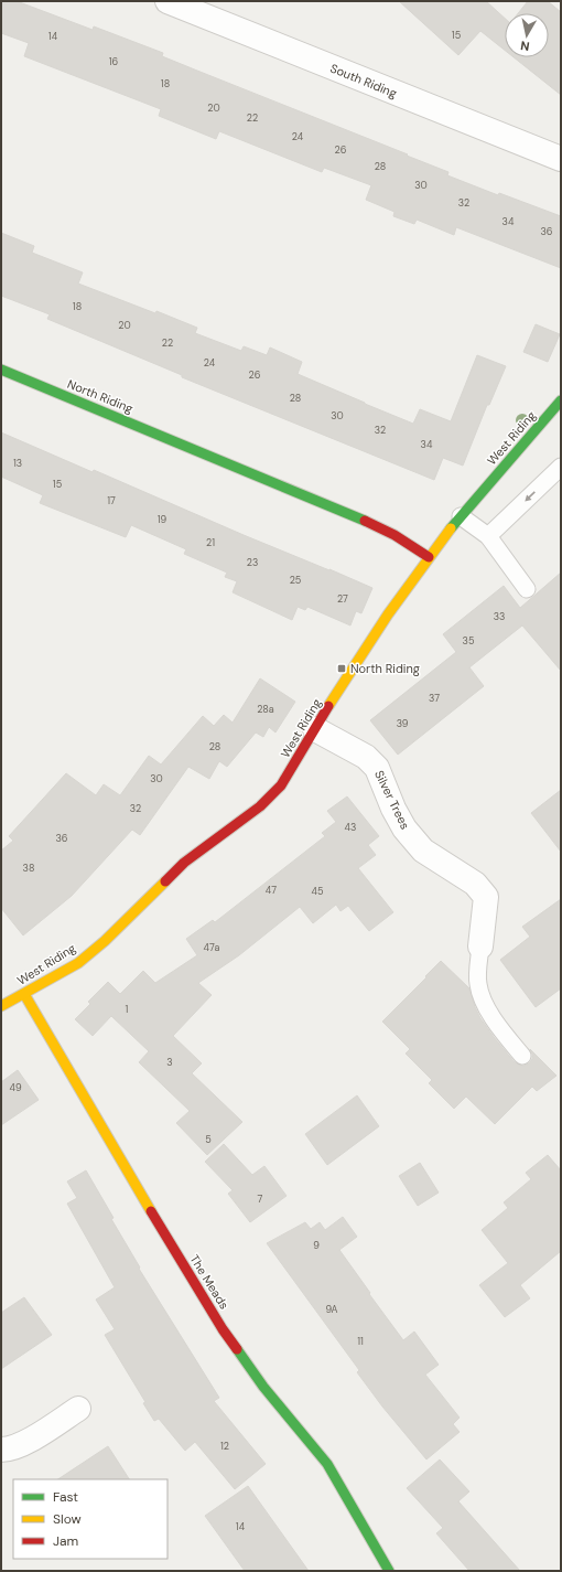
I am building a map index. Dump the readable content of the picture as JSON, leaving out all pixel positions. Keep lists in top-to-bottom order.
{
  "streets": {
    "street": [
      "South Riding",
      "North Riding",
      "West Riding",
      "Silver Trees",
      "The Meads"
    ]
  },
  "crossings": [
    ["North Riding", "West Riding"],
    ["West Riding", "Silver Trees"],
    ["West Riding", "The Meads"]
  ],
  "places": {
    "transit": ["North Riding"]
  },
  "house_numbers": [
    "15",
    "14",
    "16",
    "18",
    "20",
    "22",
    "24",
    "26",
    "28",
    "30",
    "32",
    "34",
    "36",
    "18",
    "20",
    "22",
    "24",
    "26",
    "28",
    "30",
    "32",
    "34",
    "13",
    "15",
    "17",
    "19",
    "21",
    "23",
    "25",
    "27",
    "33",
    "35",
    "37",
    "28a",
    "39",
    "28",
    "30",
    "32",
    "43",
    "36",
    "38",
    "47",
    "45",
    "47a",
    "1",
    "3",
    "49",
    "5",
    "7",
    "9",
    "9A",
    "11",
    "12",
    "14"
  ],
  "legend": ["Fast", "Slow", "Jam"],
  "north": "bottom"
}
